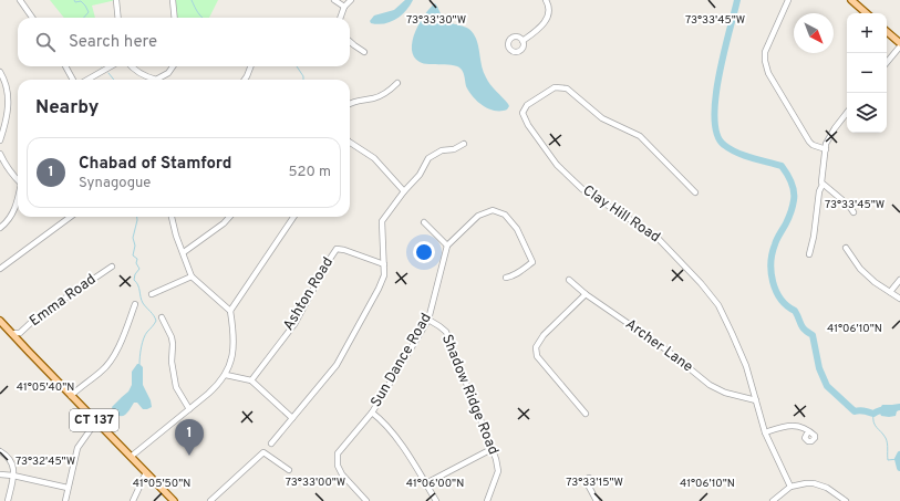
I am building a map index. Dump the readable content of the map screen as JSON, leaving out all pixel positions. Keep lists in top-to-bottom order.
{
  "streets": {
    "main road": ["CT 137"],
    "street": [
      "Clay Hill Road",
      "Ashton Road",
      "Emma Road",
      "Archer Lane",
      "Sun Dance Road",
      "Shadow Ridge Road"
    ]
  },
  "crossings": [
    ["Clay Hill Road", "Archer Lane"],
    ["Emma Road", "CT 137"],
    ["Sun Dance Road", "Shadow Ridge Road"]
  ],
  "north": "bottom right",
  "page": {
    "map_buttons": ["+", "−"],
    "search": "Search here",
    "heading": "Nearby",
    "list": [
      {
        "mark": "1",
        "name": "Chabad of Stamford",
        "note": "Synagogue",
        "value": "520 m"
      }
    ],
    "pins": "1"
  },
  "coordinates": [
    "73°33'30\"W",
    "73°33'45\"W",
    "41°06'10\"N",
    "41°05'40\"N",
    "73°32'45\"W",
    "73°33'00\"W",
    "73°33'15\"W",
    "41°05'50\"N",
    "41°06'00\"N"
  ]
}
